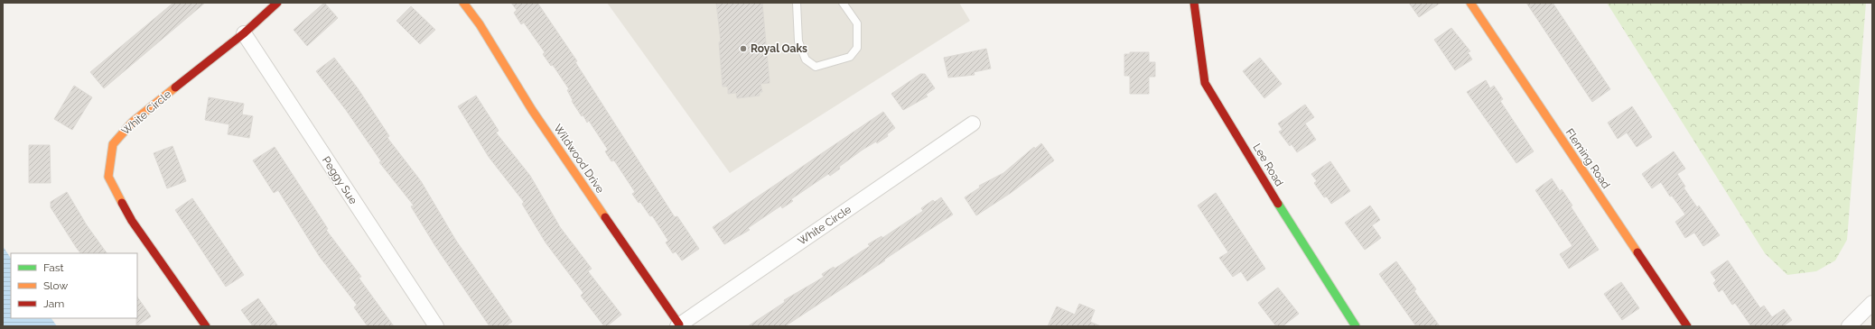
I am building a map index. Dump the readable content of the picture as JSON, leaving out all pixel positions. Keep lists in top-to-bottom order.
{
  "streets": {
    "street": [
      "White Circle",
      "Wildwood Drive",
      "Fleming Road",
      "Lee Road",
      "Peggy Sue"
    ]
  },
  "crossings": [
    ["White Circle", "Wildwood Drive"],
    ["White Circle", "Peggy Sue"]
  ],
  "places": ["Royal Oaks"],
  "legend": ["Fast", "Slow", "Jam"]
}
